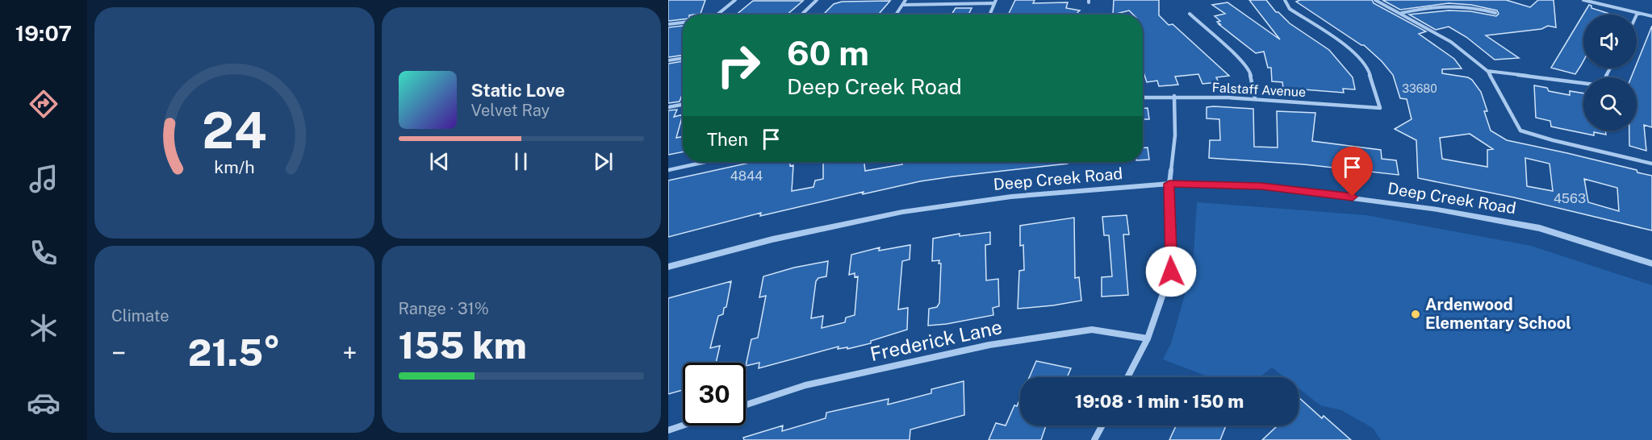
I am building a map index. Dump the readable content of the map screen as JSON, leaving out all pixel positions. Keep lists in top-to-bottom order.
{
  "streets": {
    "street": ["Falstaff Avenue", "Deep Creek Road", "Frederick Lane"]
  },
  "places": ["Ardenwood Elementary School"],
  "house_numbers": ["33680", "4844", "4563"],
  "page": {
    "tabs": "19:07",
    "turn": ["60 m", "Deep Creek Road"],
    "song": ["Static Love", "Velvet Ray"],
    "then": "Then",
    "tile": [
      "Climate",
      ["Range · 31%", "155 km"]
    ],
    "heat": ["−", "21.5°", "+"],
    "limit": "30",
    "trip": "19:08 · 1 min · 150 m",
    "gauge": ["24", "km/h"]
  }
}
